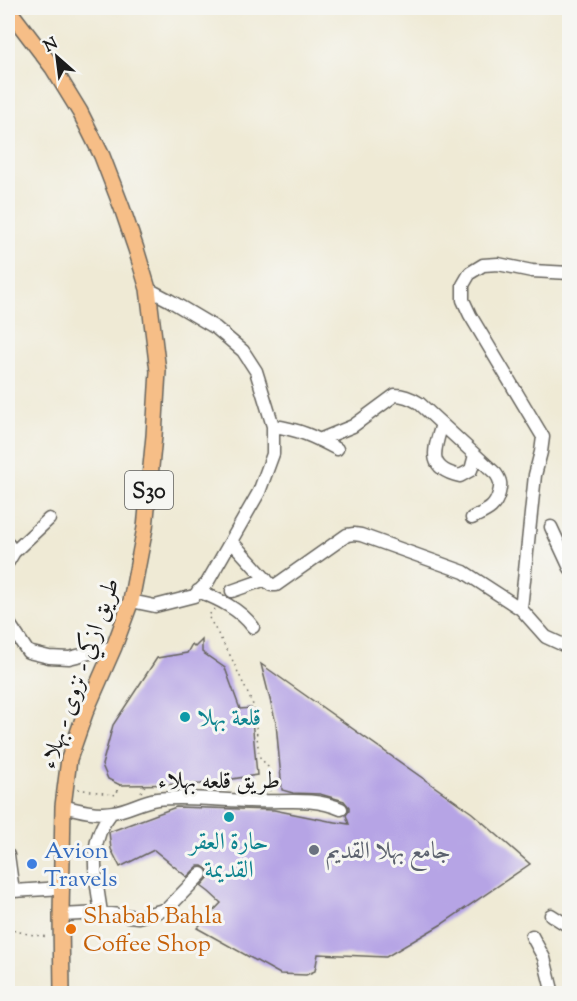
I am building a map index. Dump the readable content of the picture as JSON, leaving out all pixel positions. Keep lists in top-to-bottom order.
{
  "streets": {
    "main road": ["S30", "طريق ازكي - نزوى - بهلاء"],
    "street": ["طريق قلعه بهلاء"]
  },
  "crossings": [
    ["طريق ازكي - نزوى - بهلاء", "طريق قلعه بهلاء"]
  ],
  "places": [
    "قلعة بهلا",
    "حارة العقر القديمة",
    "جامع بهلا القديم",
    "Avion Travels",
    "Shabab Bahla Coffee Shop"
  ],
  "north": "top left"
}
